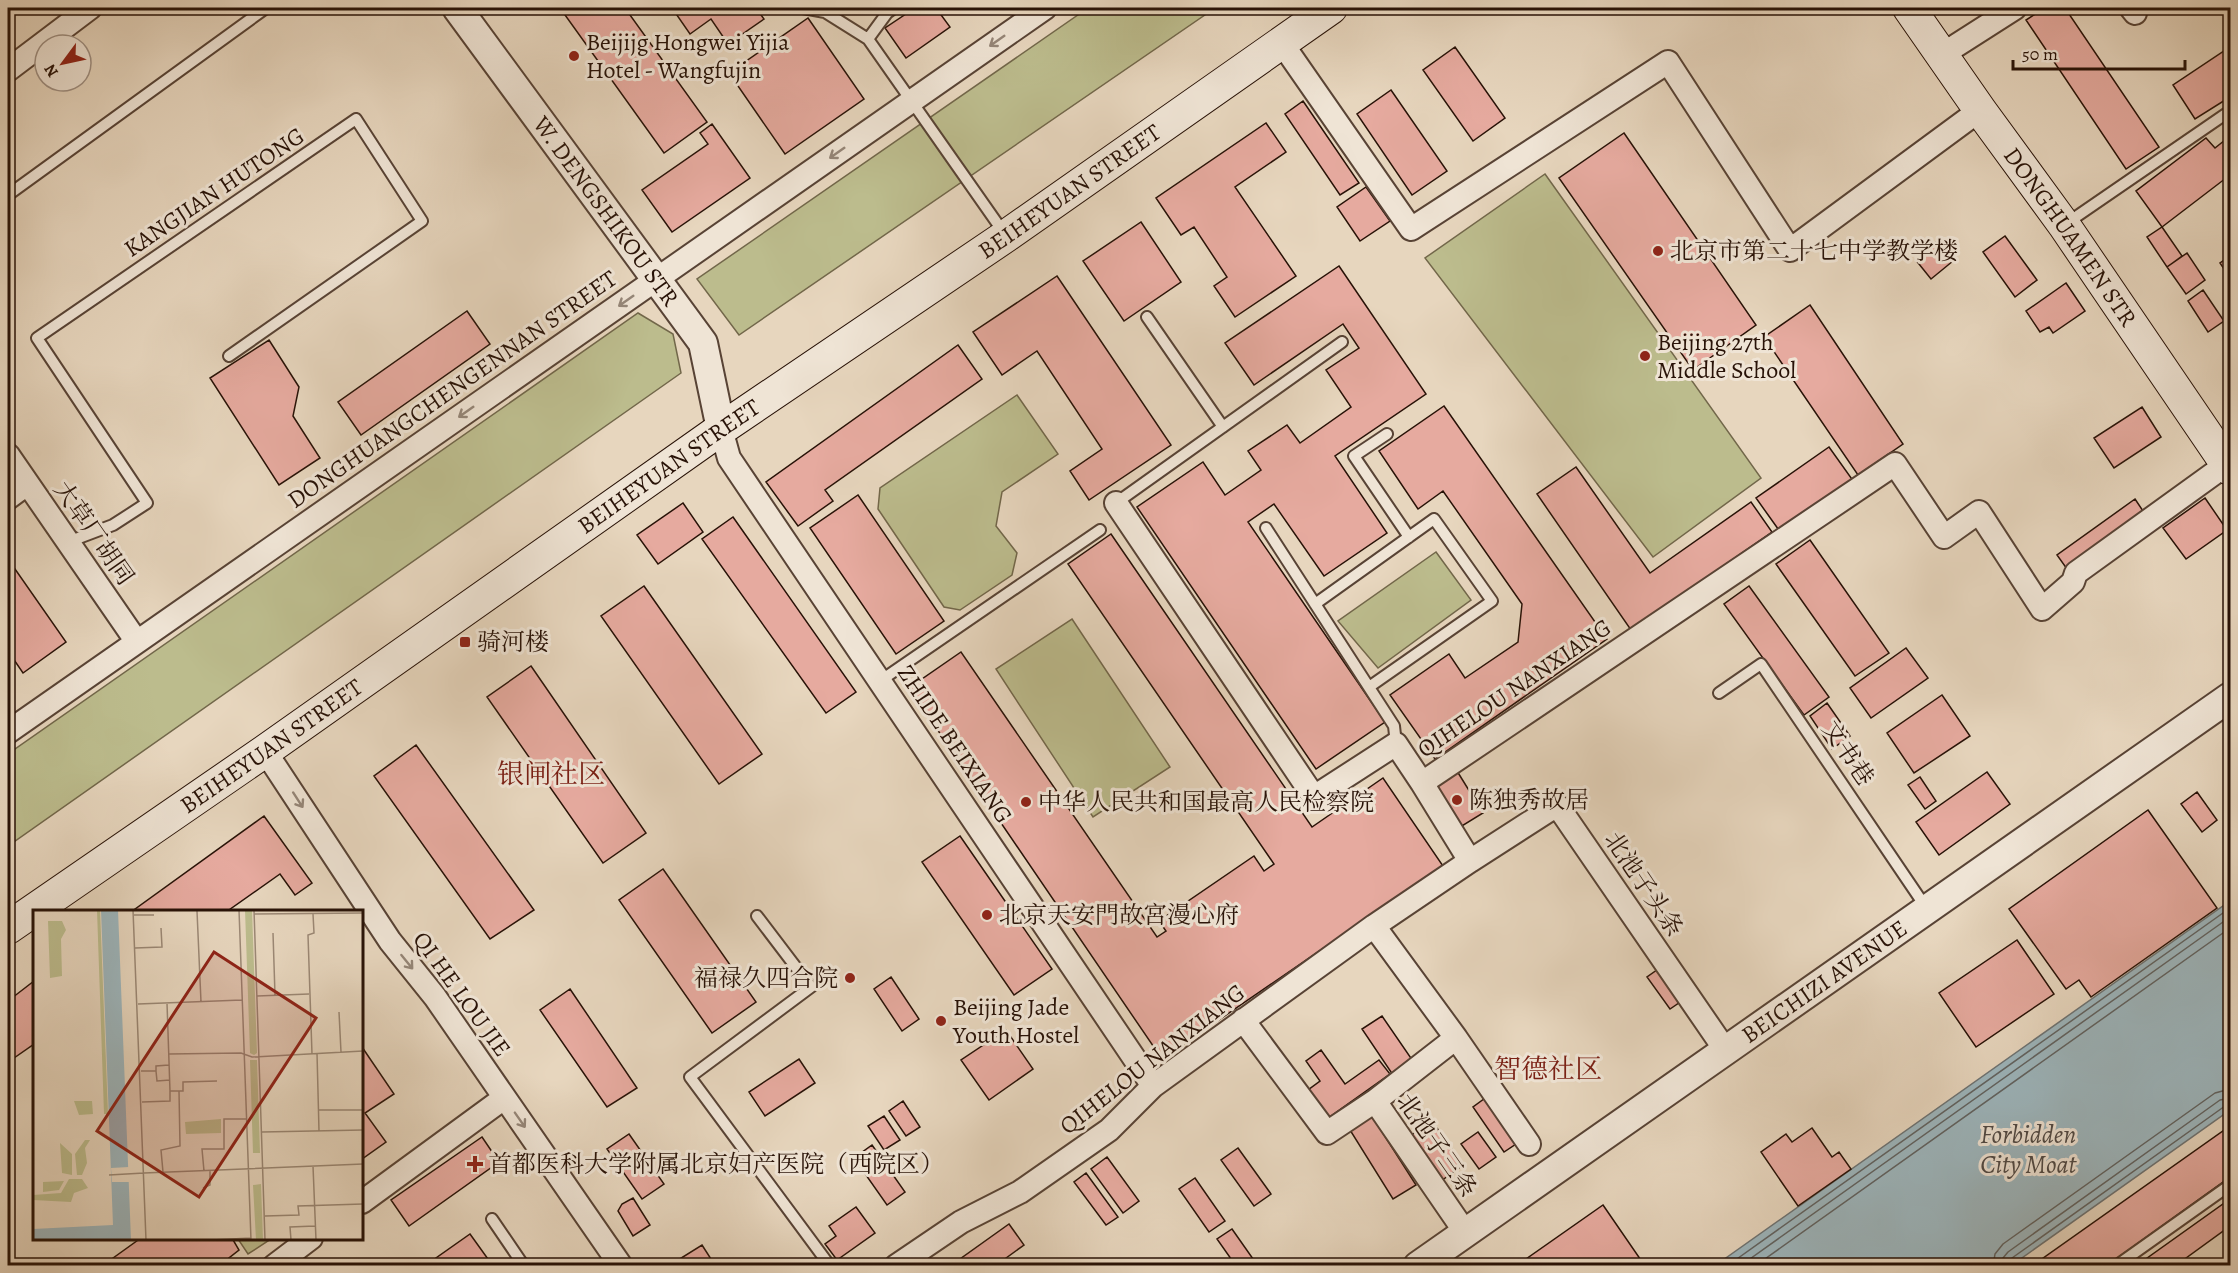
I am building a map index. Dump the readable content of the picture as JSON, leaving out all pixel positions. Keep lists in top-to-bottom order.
{
  "streets": {
    "main road": ["BEIHEYUAN STREET", "DONGHUAMEN STR"],
    "street": [
      "W. DENGSHIKOU STR",
      "DONGHUANGCHENGENNAN STREET",
      "大草厂胡同",
      "QIHELOU NANXIANG",
      "ZHIDE BEIXIANG",
      "北池子头条",
      "BEICHIZI AVENUE",
      "QI HE LOU JIE",
      "北池子三条"
    ],
    "lane": ["KANGJIAN HUTONG", "文书巷"]
  },
  "crossings": [
    ["BEIHEYUAN STREET", "W. DENGSHIKOU STR"],
    ["BEIHEYUAN STREET", "ZHIDE BEIXIANG"],
    ["BEIHEYUAN STREET", "QI HE LOU JIE"],
    ["KANGJIAN HUTONG", "大草厂胡同"],
    ["W. DENGSHIKOU STR", "DONGHUANGCHENGENNAN STREET"],
    ["W. DENGSHIKOU STR", "ZHIDE BEIXIANG"],
    ["DONGHUAMEN STR", "QIHELOU NANXIANG"],
    ["DONGHUANGCHENGENNAN STREET", "大草厂胡同"],
    ["QIHELOU NANXIANG", "ZHIDE BEIXIANG"],
    ["QIHELOU NANXIANG", "北池子头条"],
    ["QIHELOU NANXIANG", "北池子三条"],
    ["文书巷", "BEICHIZI AVENUE"],
    ["北池子头条", "BEICHIZI AVENUE"],
    ["BEICHIZI AVENUE", "北池子三条"]
  ],
  "one_way": ["DONGHUANGCHENGENNAN STREET", "QI HE LOU JIE"],
  "districts": ["银闸社区", "智德社区"],
  "water": ["Forbidden City Moat"],
  "places": {
    "other": [
      "Beijijg Hongwei Yijia Hotel - Wangfujin",
      "北京市第二十七中学教学楼",
      "Beijing 27th Middle School",
      "陈独秀故居",
      "中华人民共和国最高人民检察院",
      "北京天安門故宮漫心府",
      "福禄久四合院",
      "Beijing Jade Youth Hostel"
    ],
    "transit": ["骑河楼"],
    "health": ["首都医科大学附属北京妇产医院（西院区）"]
  },
  "scale_bar": "50 m",
  "north": "bottom left"
}
